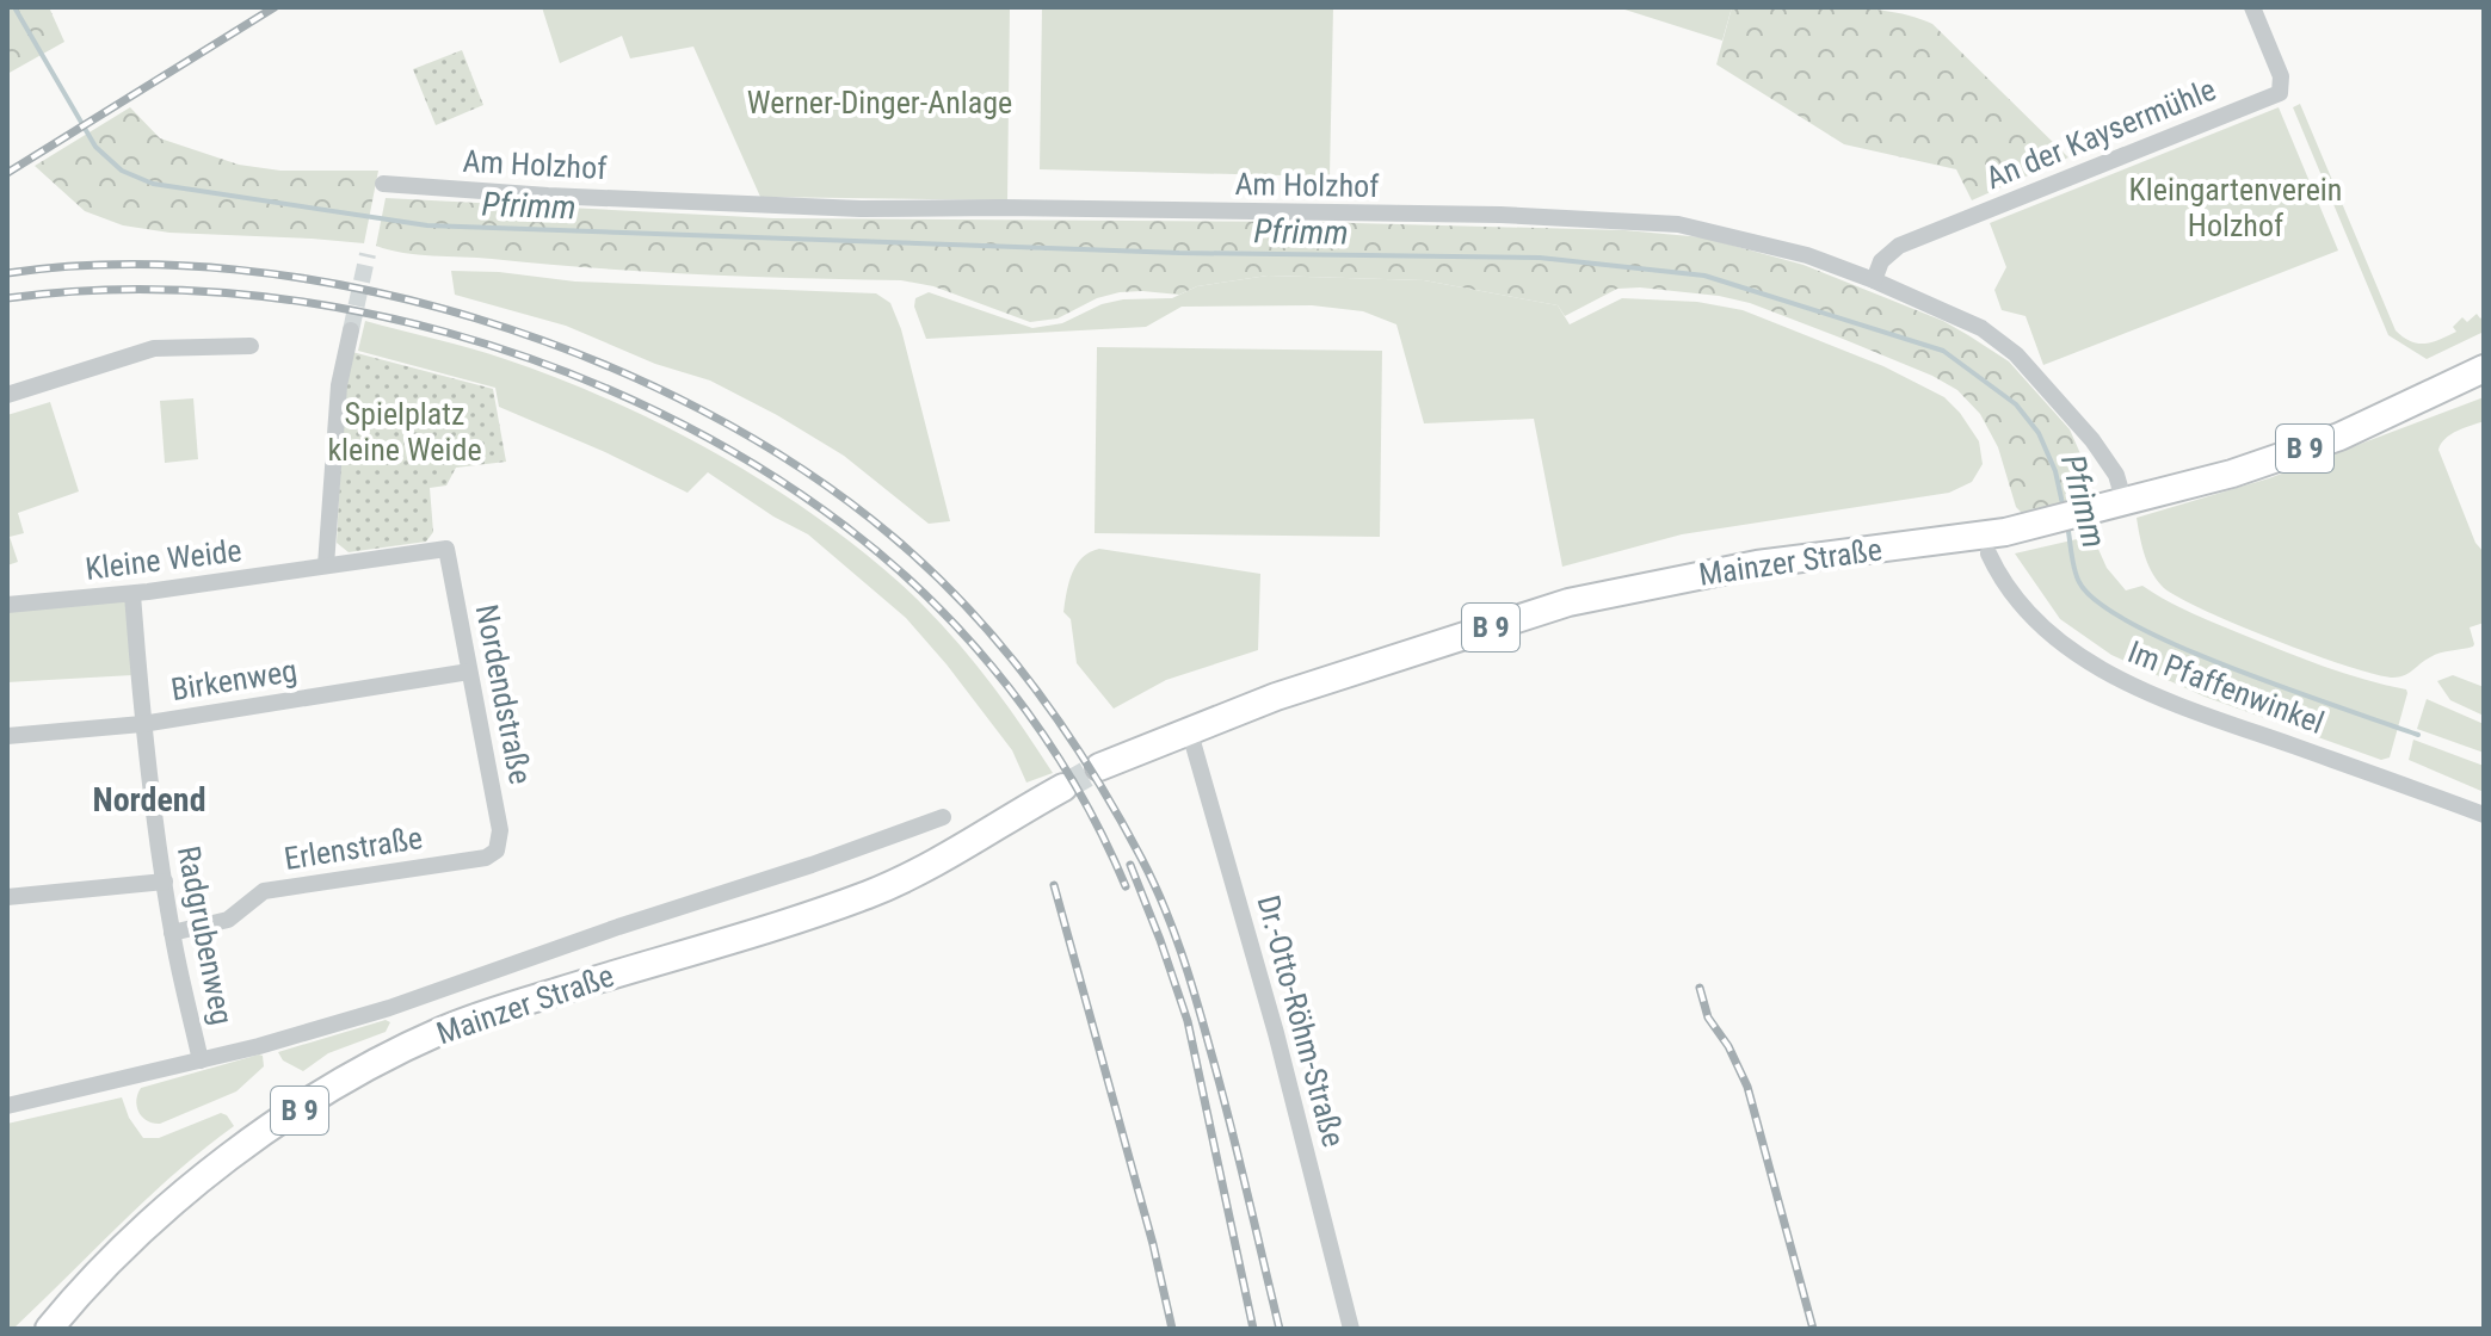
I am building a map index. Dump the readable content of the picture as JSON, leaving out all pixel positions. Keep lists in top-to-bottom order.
{
  "streets": {
    "main road": ["B 9", "Mainzer Straße"],
    "street": [
      "An der Kaysermühle",
      "Am Holzhof",
      "Kleine Weide",
      "Birkenweg",
      "Im Pfaffenwinkel",
      "Nordendstraße",
      "Erlenstraße",
      "Radgrubenweg",
      "Dr.-Otto-Röhm-Straße"
    ]
  },
  "crossings": [
    ["An der Kaysermühle", "Am Holzhof"],
    ["Am Holzhof", "Mainzer Straße"],
    ["Kleine Weide", "Nordendstraße"],
    ["Kleine Weide", "Radgrubenweg"],
    ["Mainzer Straße", "Im Pfaffenwinkel"],
    ["Mainzer Straße", "Radgrubenweg"],
    ["Mainzer Straße", "Dr.-Otto-Röhm-Straße"],
    ["Birkenweg", "Nordendstraße"],
    ["Birkenweg", "Radgrubenweg"],
    ["Nordendstraße", "Erlenstraße"],
    ["Erlenstraße", "Radgrubenweg"]
  ],
  "districts": ["Nordend"],
  "water": ["Pfrimm"],
  "parks": ["Werner-Dinger-Anlage", "Kleingartenverein Holzhof", "Spielplatz kleine Weide"]
}
